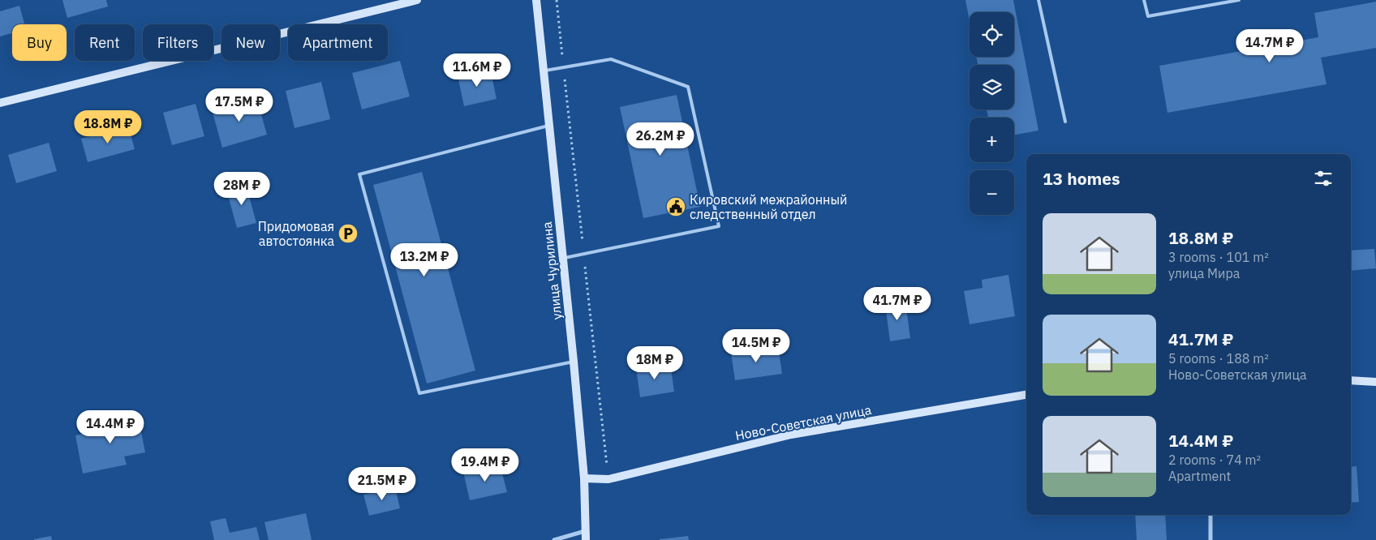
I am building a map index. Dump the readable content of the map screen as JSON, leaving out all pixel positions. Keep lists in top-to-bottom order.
{
  "streets": {
    "street": ["улица Чурилина", "Ново-Советская улица"]
  },
  "crossings": [
    ["улица Чурилина", "Ново-Советская улица"]
  ],
  "places": {
    "public building": ["Кировский межрайонный следственный отдел"],
    "parking": ["Придомовая автостоянка"]
  },
  "page": {
    "map_buttons": ["+", "−"],
    "chip": [
      "Buy",
      "Rent",
      "Filters",
      "New",
      "Apartment"
    ],
    "price": [
      "14.7M ₽",
      "11.6M ₽",
      "17.5M ₽",
      "18.8M ₽",
      "26.2M ₽",
      "28M ₽",
      "13.2M ₽",
      "41.7M ₽",
      "14.5M ₽",
      "18M ₽",
      "14.4M ₽",
      "19.4M ₽",
      "21.5M ₽"
    ],
    "heading": "13 homes",
    "list": [
      {
        "name": "18.8M ₽",
        "note": "3 rooms · 101 m² · улица Мира"
      },
      {
        "name": "41.7M ₽",
        "note": "5 rooms · 188 m² · Ново-Советская улица"
      },
      {
        "name": "14.4M ₽",
        "note": "2 rooms · 74 m² · Apartment"
      }
    ]
  }
}
